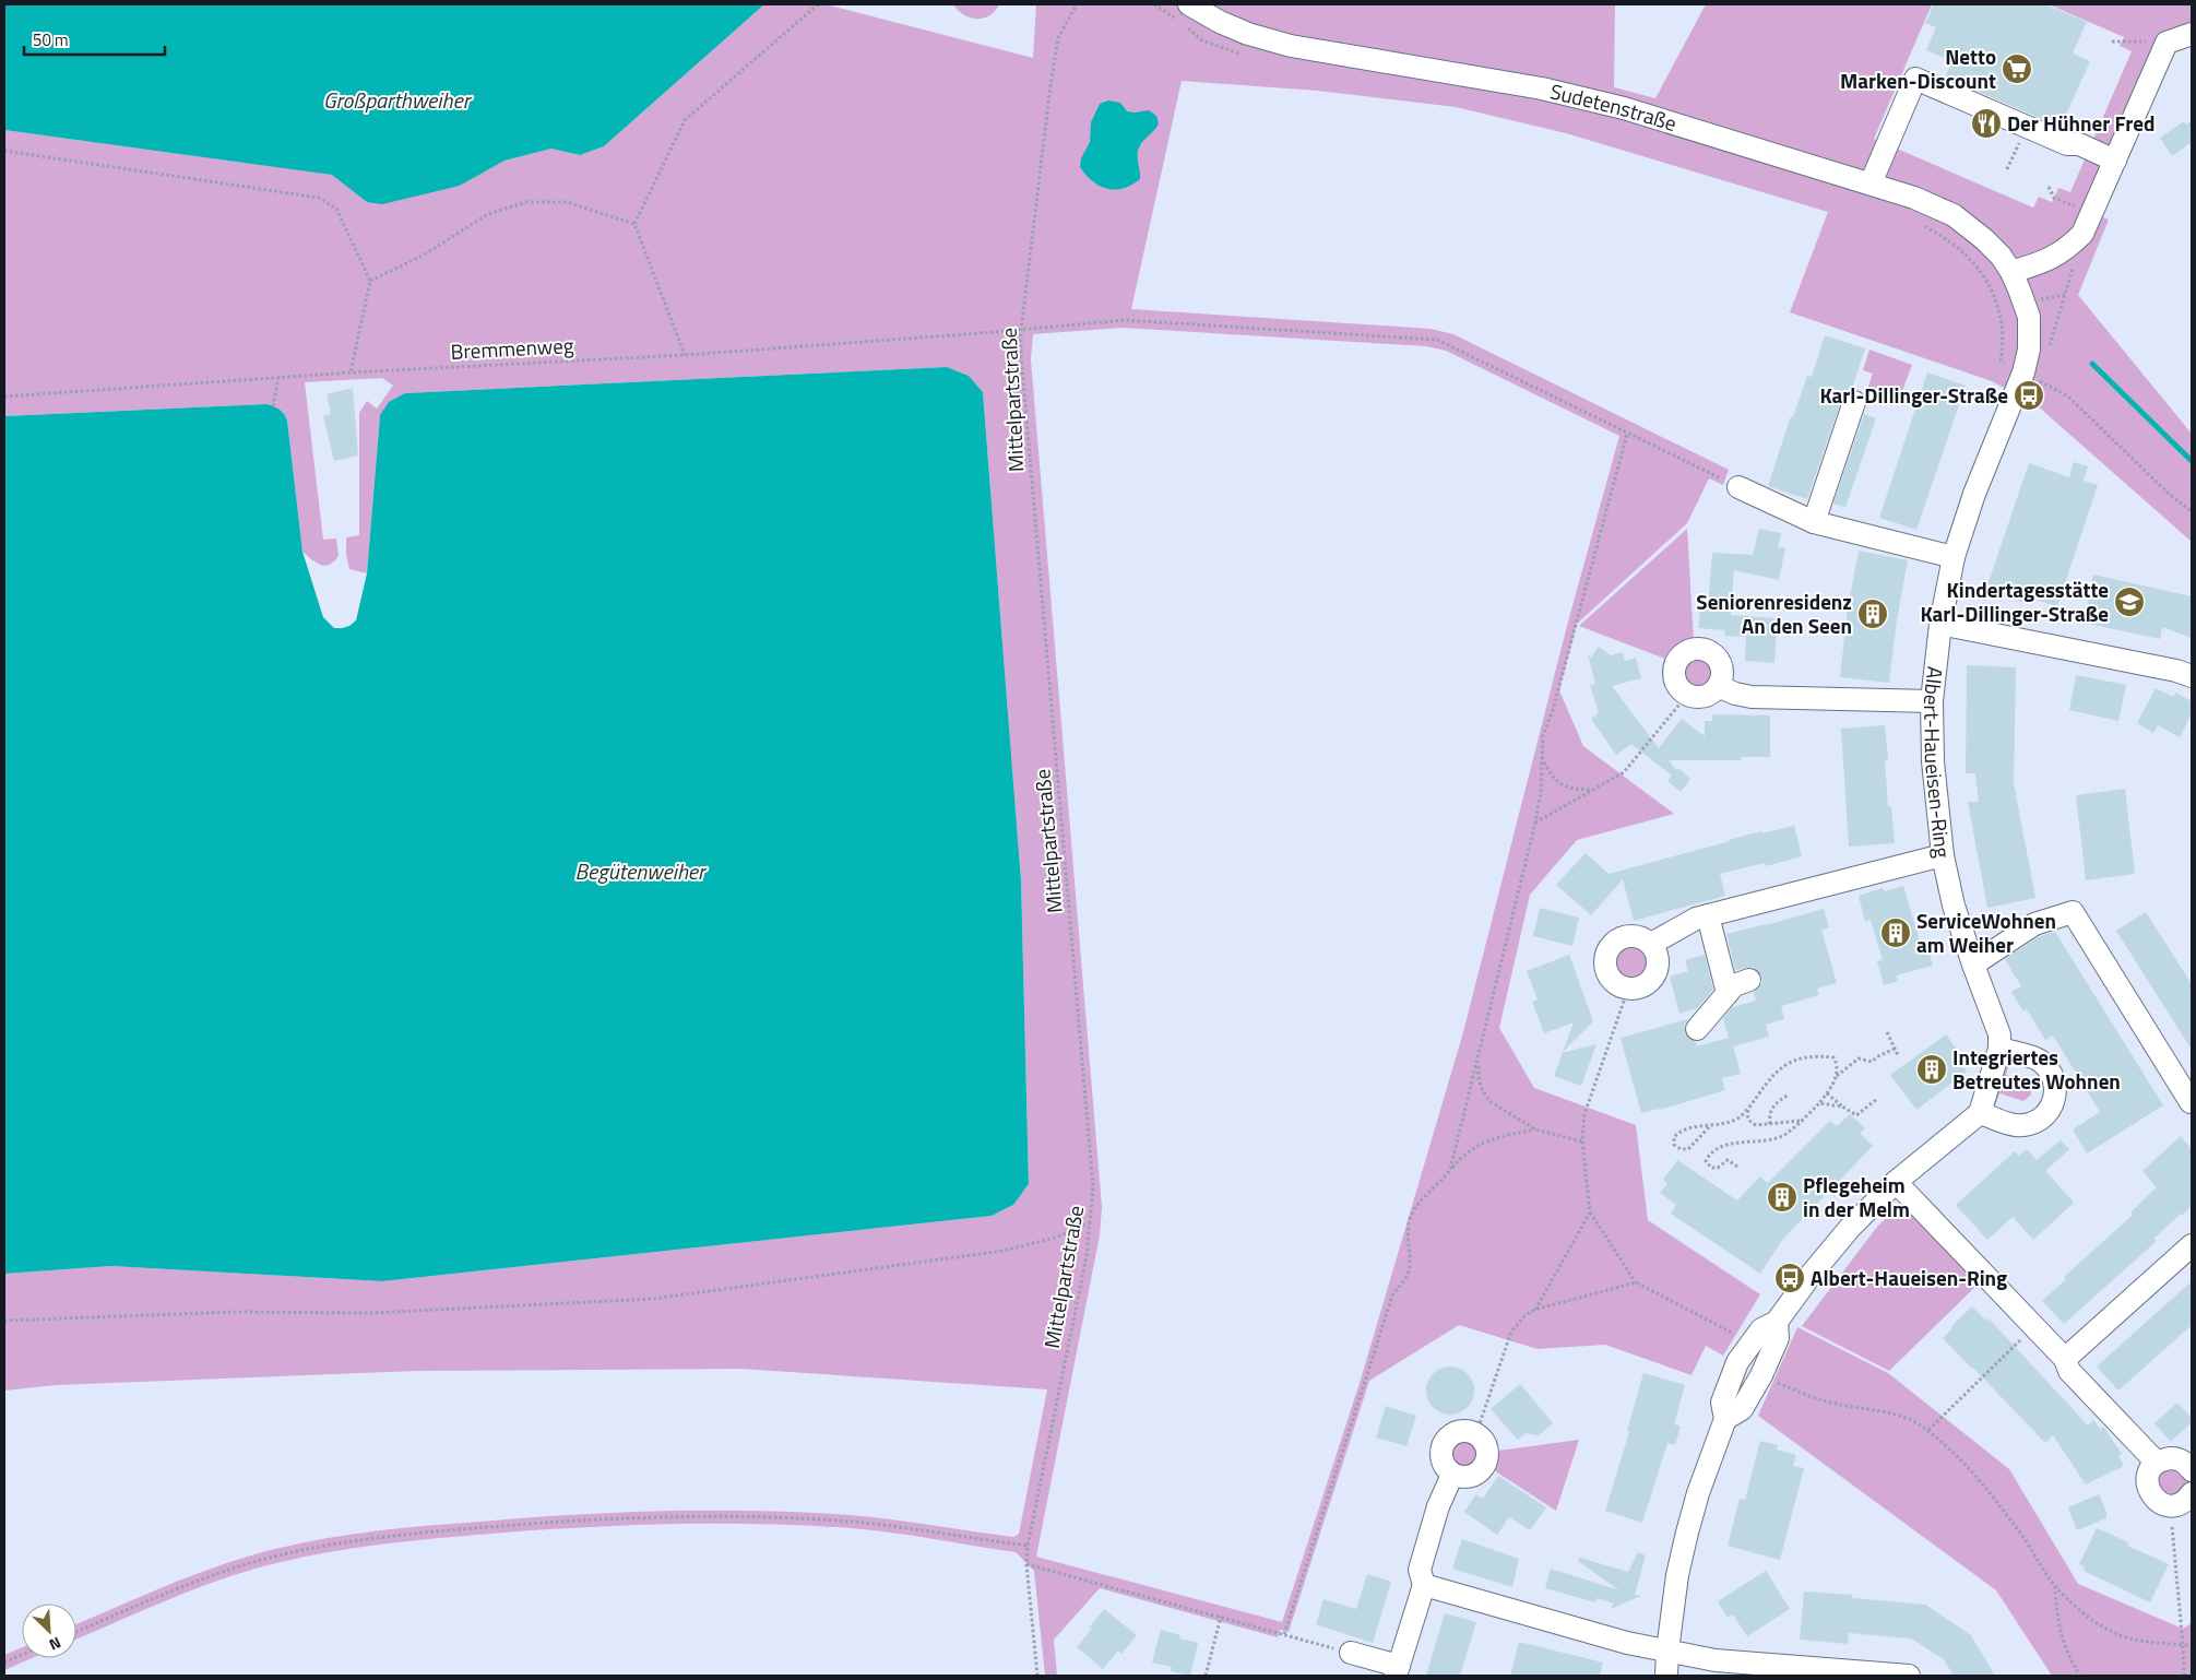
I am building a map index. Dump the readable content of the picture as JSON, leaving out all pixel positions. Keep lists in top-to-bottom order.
{
  "streets": {
    "street": ["Sudetenstraße", "Albert-Haueisen-Ring"],
    "path": ["Bremmenweg", "Mittelpartstraße"]
  },
  "crossings": [
    ["Sudetenstraße", "Albert-Haueisen-Ring"],
    ["Bremmenweg", "Mittelpartstraße"]
  ],
  "water": ["Großparthweiher", "Begütenweiher"],
  "places": {
    "supermarket": ["Netto Marken-Discount"],
    "restaurant": ["Der Hühner Fred"],
    "bus stop": ["Karl-Dillinger-Straße", "Albert-Haueisen-Ring"],
    "school or university": ["Kindertagesstätte Karl-Dillinger-Straße"],
    "building": [
      "Seniorenresidenz An den Seen",
      "ServiceWohnen am Weiher",
      "Integriertes Betreutes Wohnen",
      "Pflegeheim in der Melm"
    ]
  },
  "scale_bar": "50 m",
  "north": "bottom right"
}
